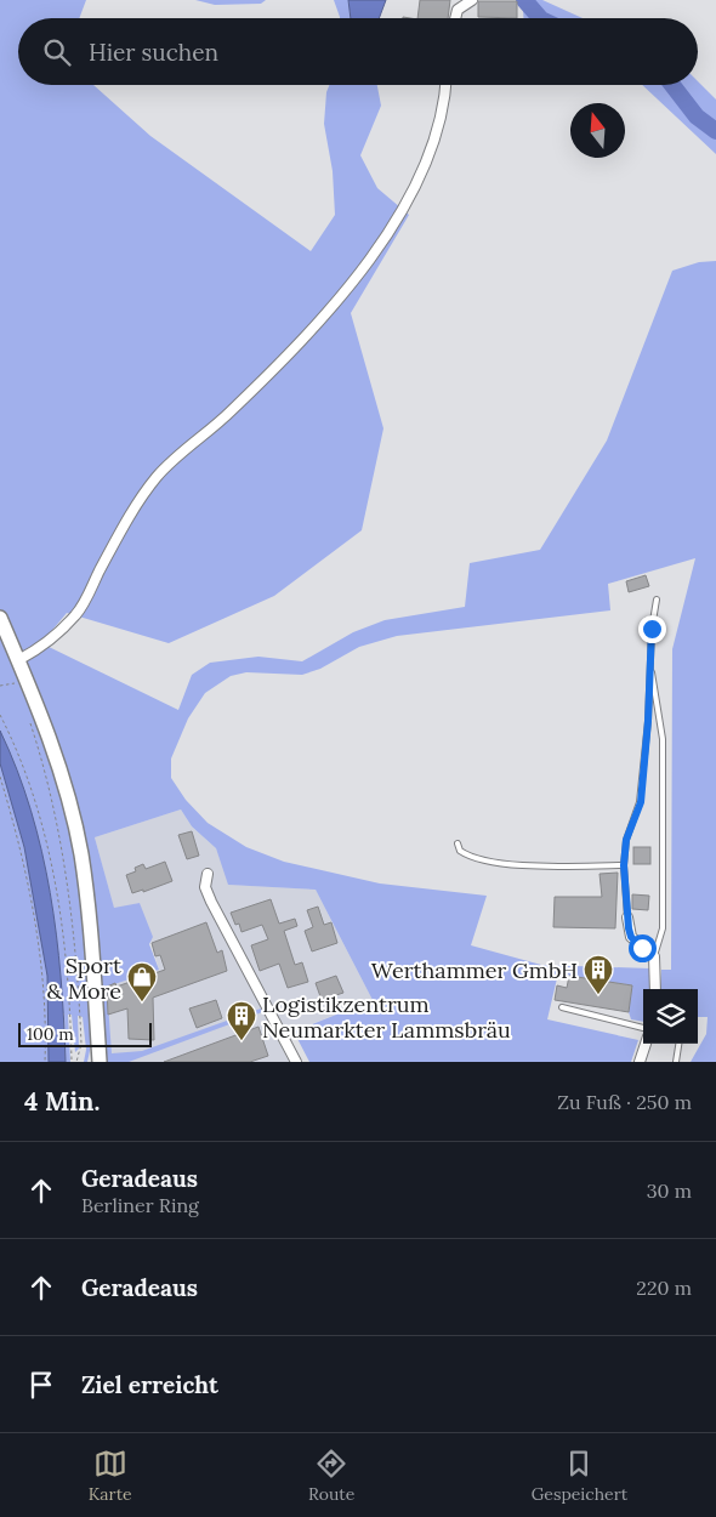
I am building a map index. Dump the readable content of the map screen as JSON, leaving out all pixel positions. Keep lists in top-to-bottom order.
{
  "places": {
    "building": ["Werthammer GmbH", "Logistikzentrum Neumarkter Lammsbräu"],
    "shop": ["Sport & More"]
  },
  "scale_bar": "100 m",
  "north": "top",
  "page": {
    "search": "Hier suchen",
    "scale": "100 m",
    "heading": ["4 Min.", "Zu Fuß · 250 m"],
    "list": [
      ["Geradeaus", "Berliner Ring", "30 m"],
      ["Geradeaus", "220 m"],
      "Ziel erreicht"
    ],
    "nav": ["Karte", "Route", "Gespeichert"]
  }
}
